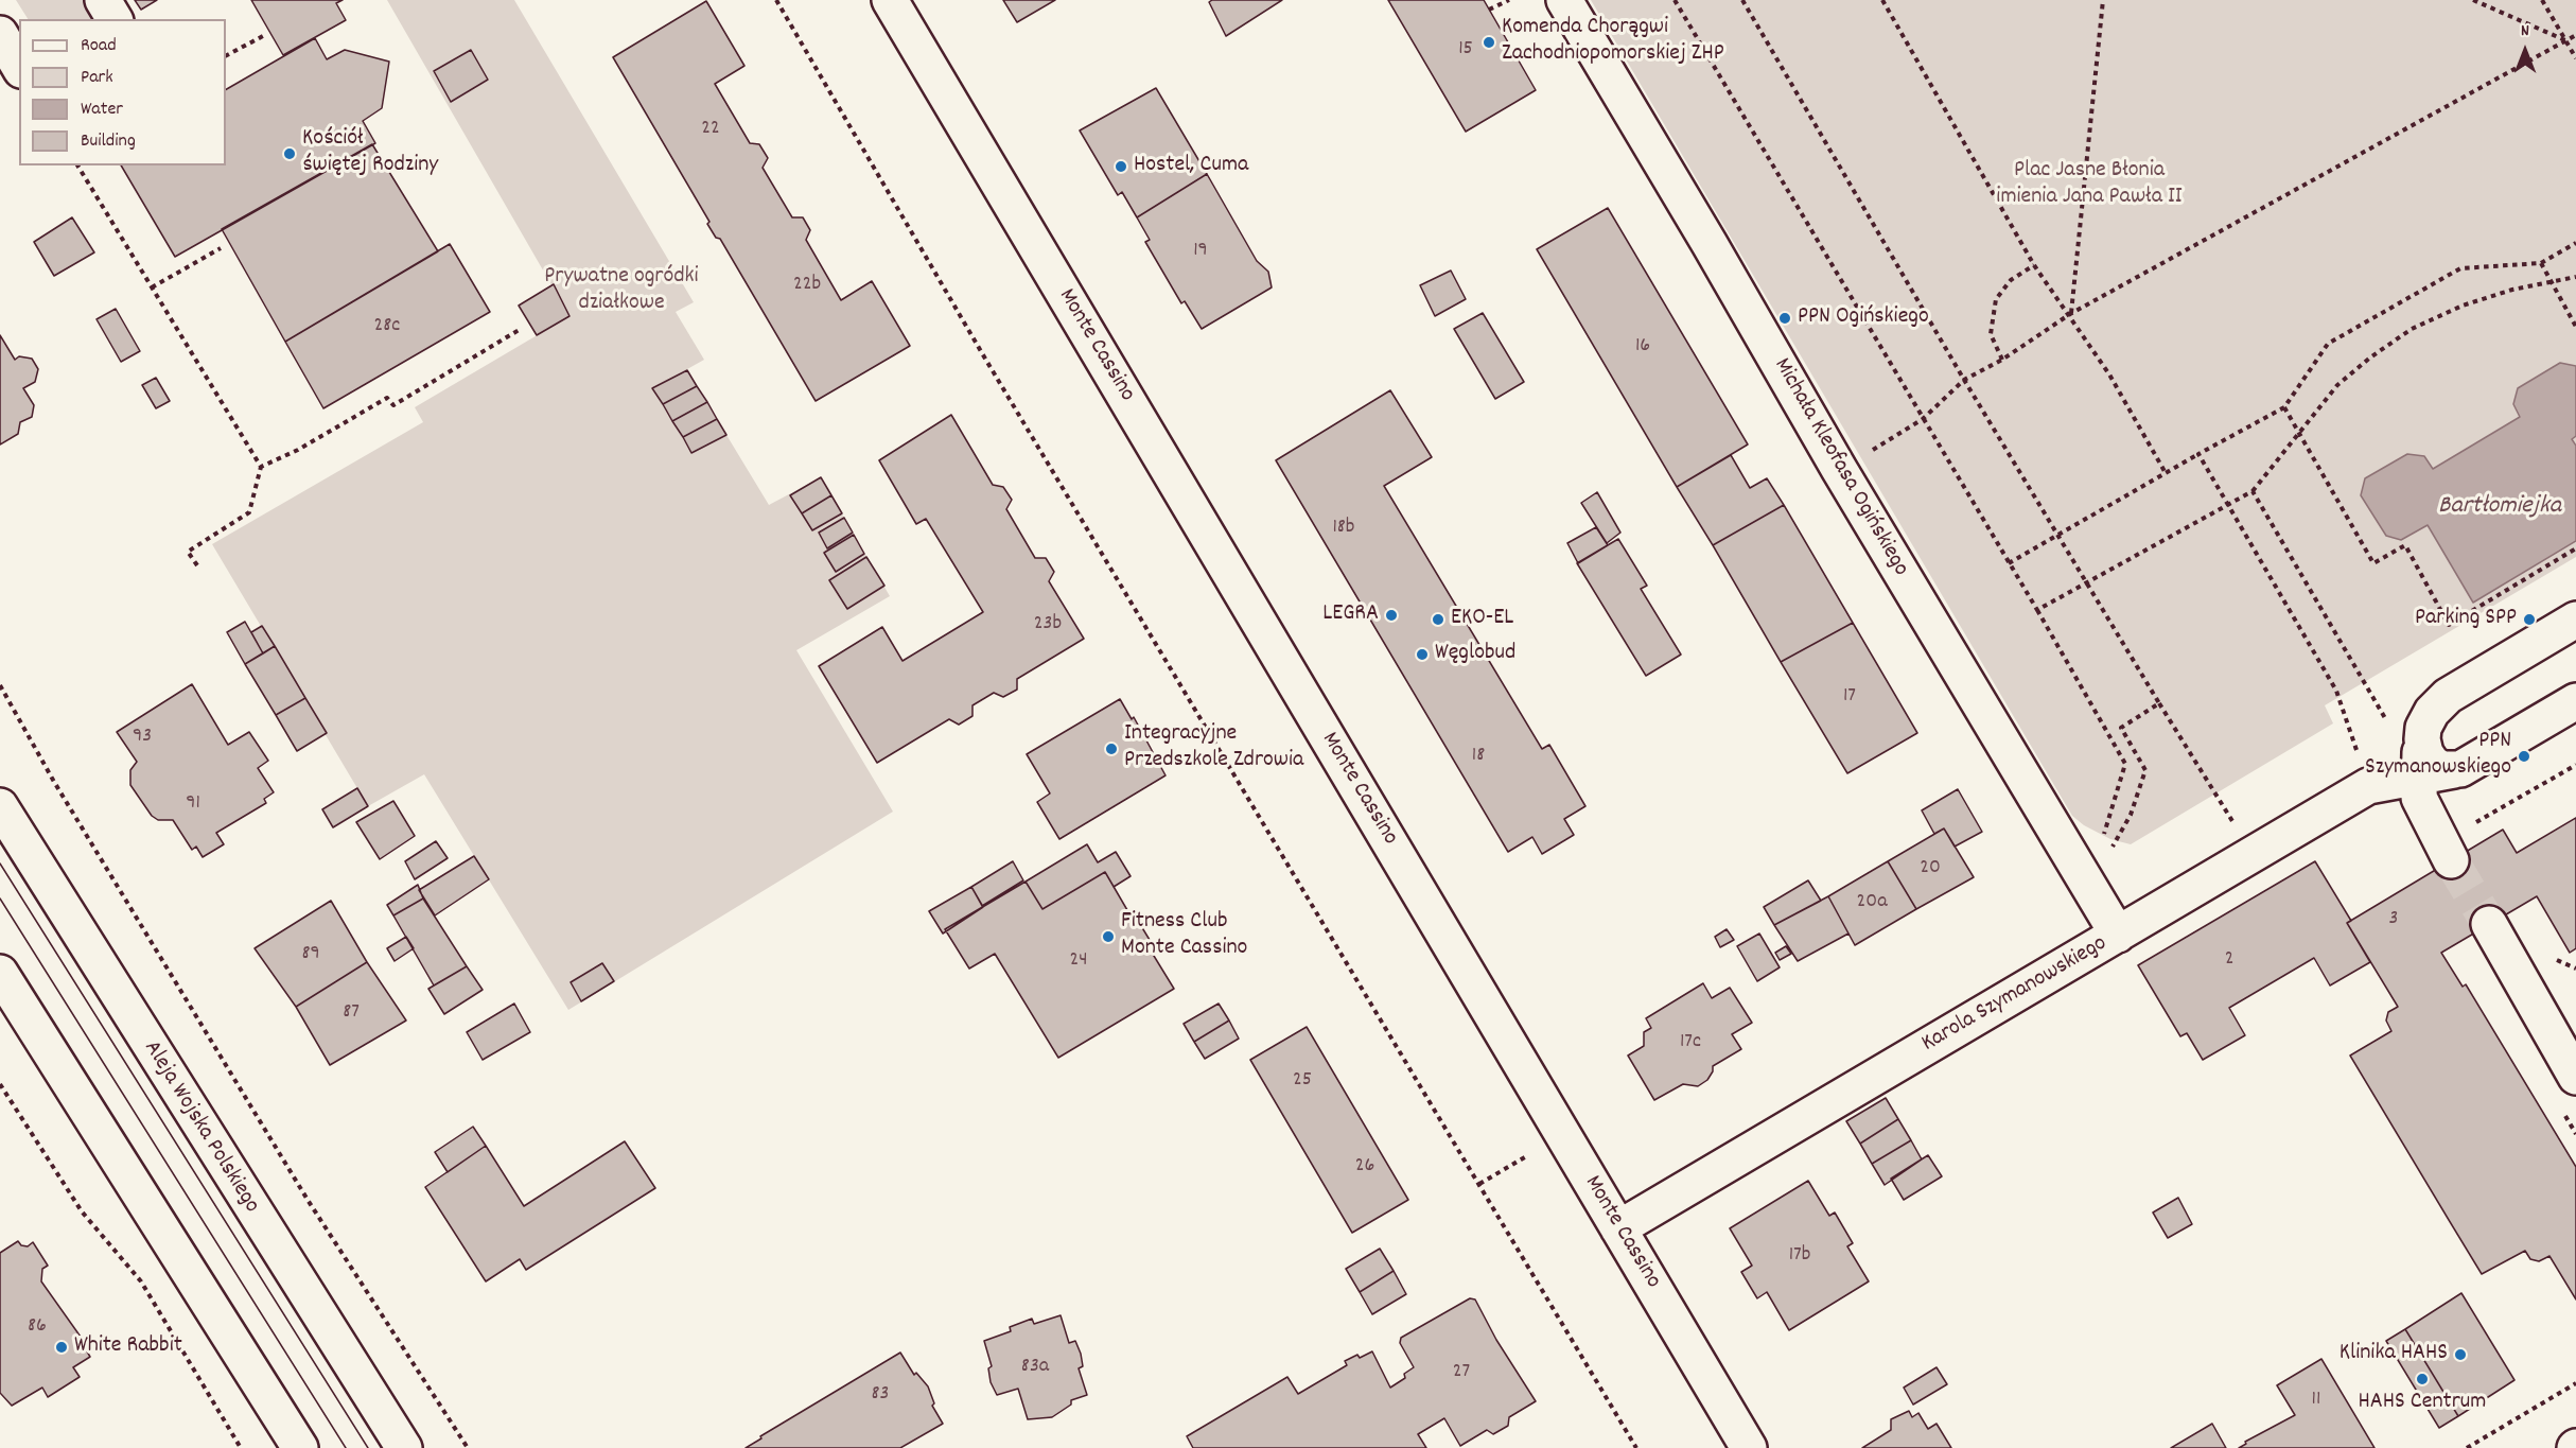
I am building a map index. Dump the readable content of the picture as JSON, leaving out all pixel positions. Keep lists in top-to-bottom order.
{
  "streets": {
    "street": [
      "Monte Cassino",
      "Michała Kleofasa Ogińskiego",
      "Karola Szymanowskiego",
      "Aleja Wojska Polskiego"
    ]
  },
  "crossings": [
    ["Monte Cassino", "Karola Szymanowskiego"],
    ["Michała Kleofasa Ogińskiego", "Karola Szymanowskiego"]
  ],
  "water": ["Bartłomiejka"],
  "parks": ["Plac Jasne Błonia imienia Jana Pawła II", "Prywatne ogródki działkowe"],
  "places": [
    "Komenda Chorągwi Zachodniopomorskiej ZHP",
    "Kościół świętej Rodziny",
    "Hostel, Cuma",
    "PPN Ogińskiego",
    "LEGRA",
    "EKO-EL",
    "Parking SPP",
    "Węglobud",
    "Integracyjne Przedszkole Zdrowia",
    "PPN Szymanowskiego",
    "Fitness Club Monte Cassino",
    "White Rabbit",
    "Klinika HAHS",
    "HAHS Centrum"
  ],
  "house_numbers": [
    "15",
    "22",
    "19",
    "22b",
    "28c",
    "16",
    "18b",
    "23b",
    "17",
    "93",
    "18",
    "91",
    "20",
    "20a",
    "3",
    "89",
    "2",
    "24",
    "87",
    "17c",
    "25",
    "26",
    "17b",
    "86",
    "83a",
    "27",
    "83",
    "11"
  ],
  "legend": [
    "Road",
    "Park",
    "Water",
    "Building"
  ],
  "north": "top"
}
